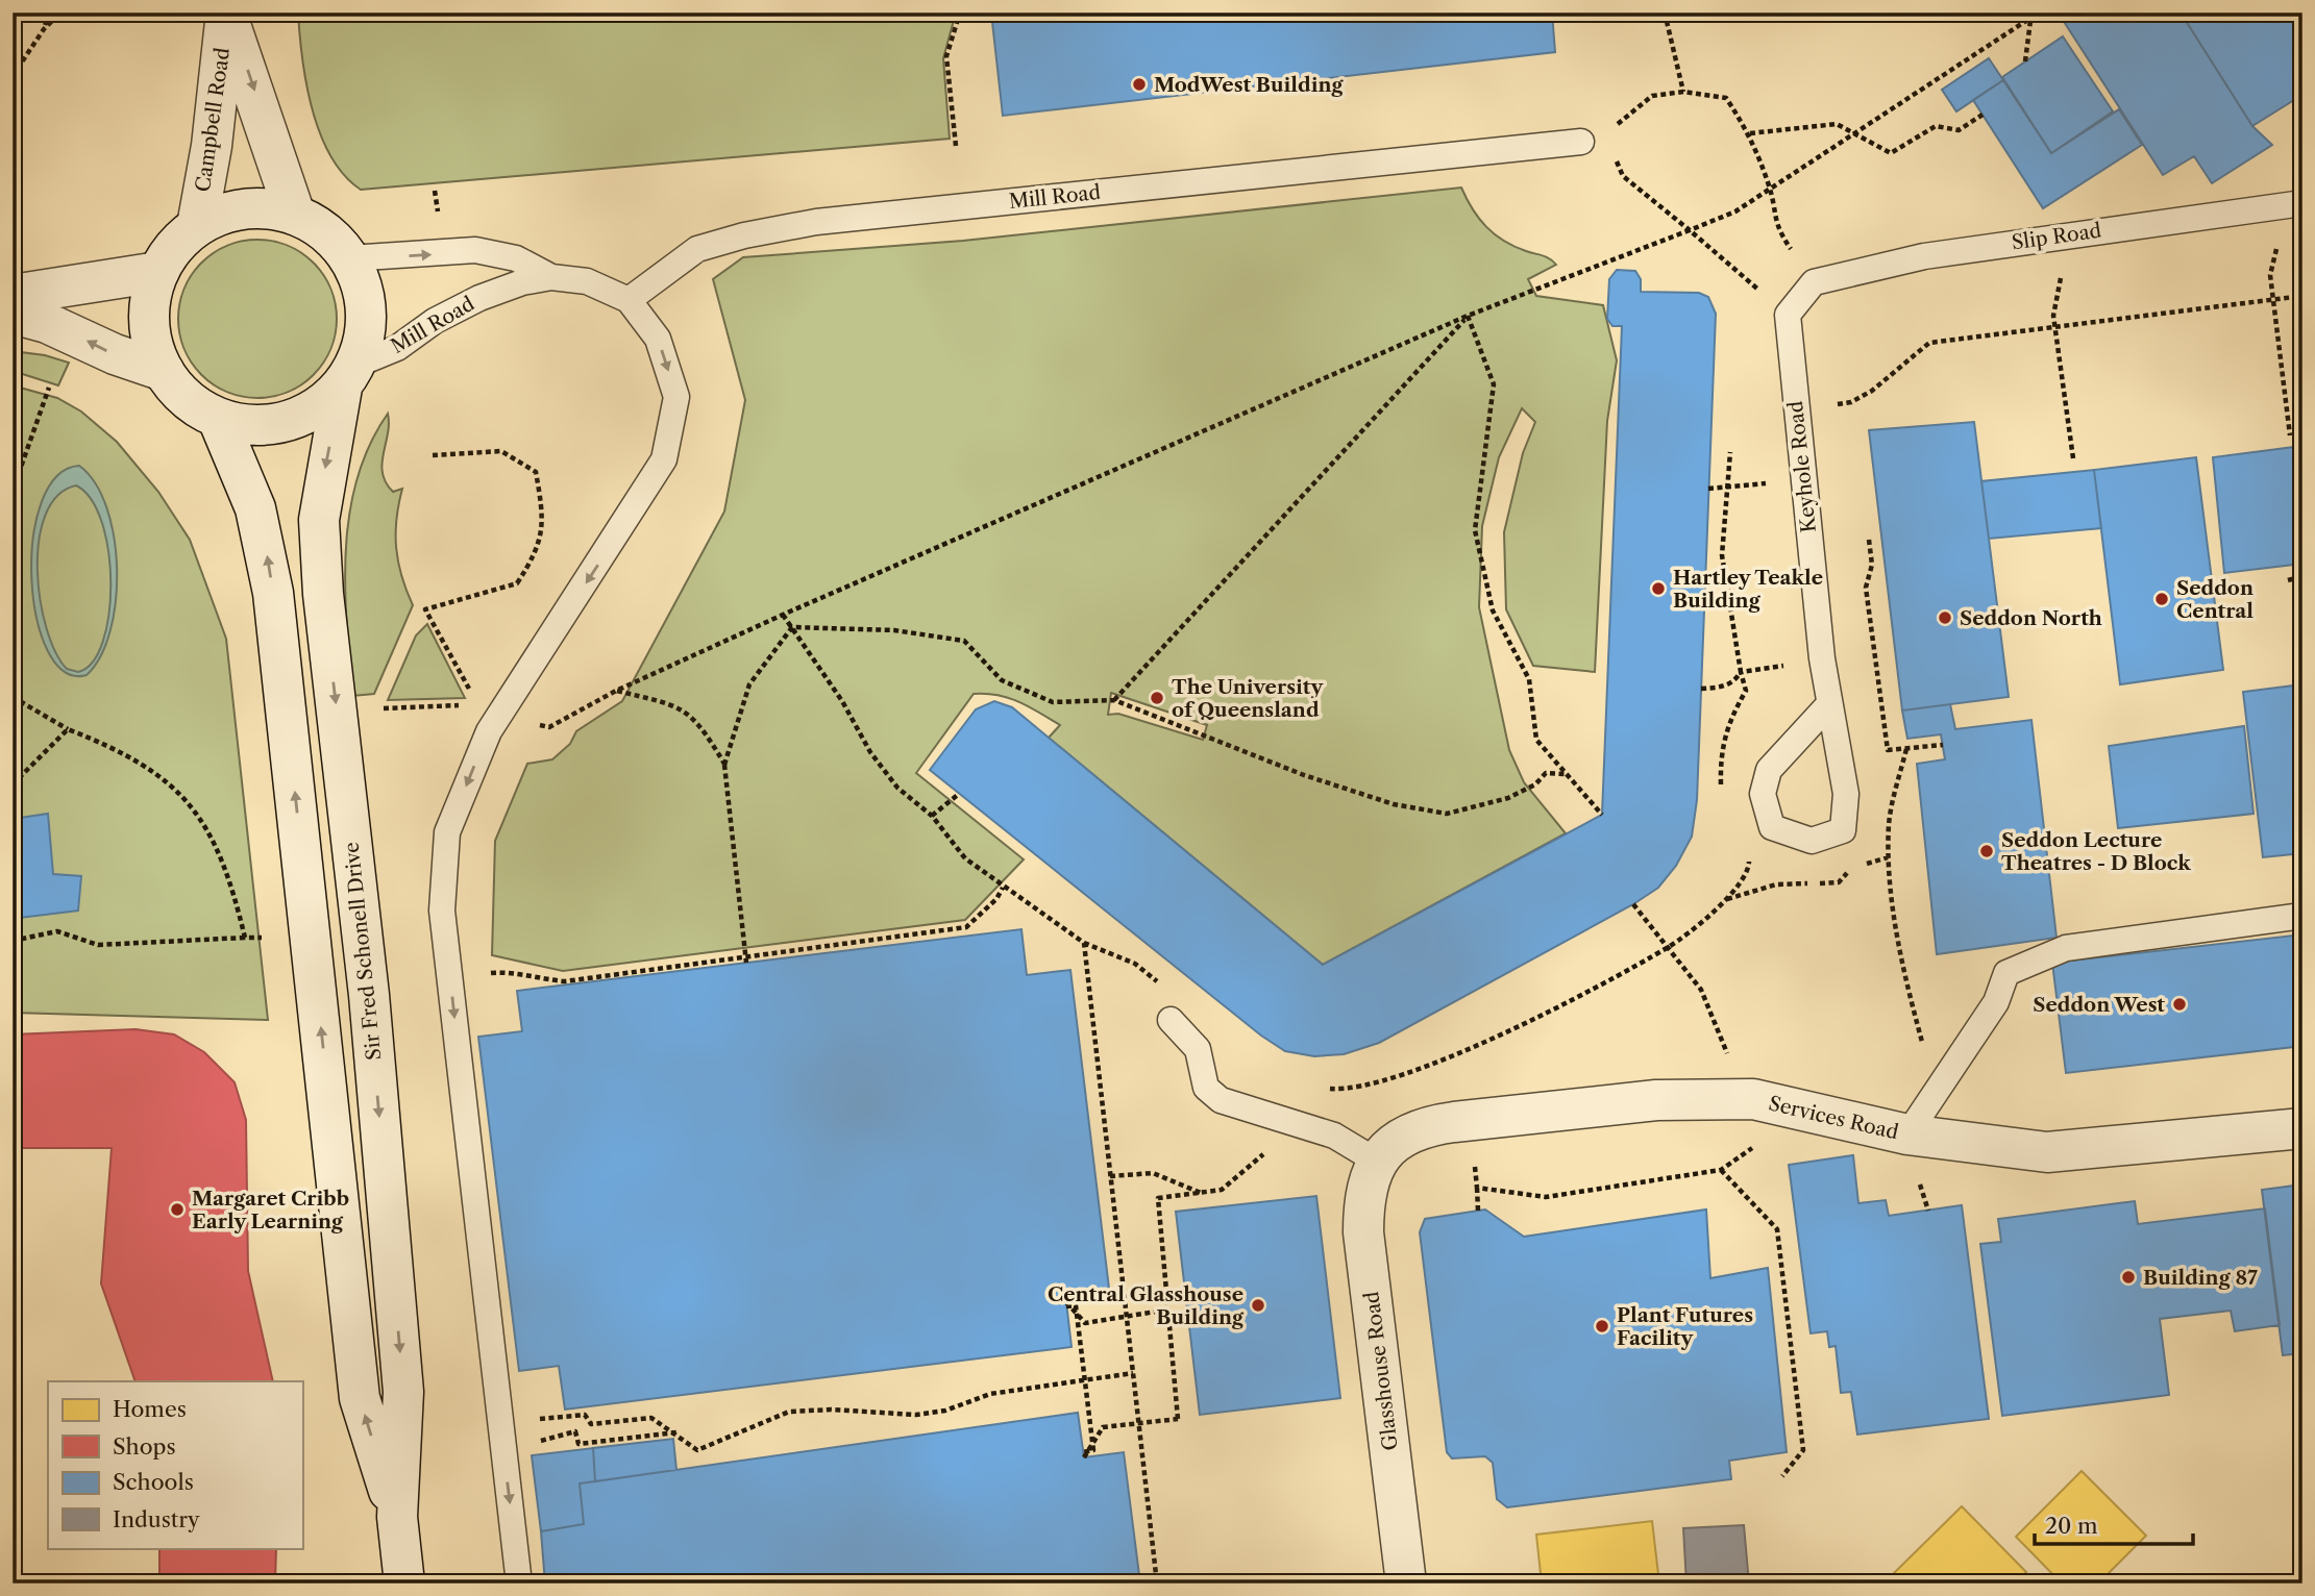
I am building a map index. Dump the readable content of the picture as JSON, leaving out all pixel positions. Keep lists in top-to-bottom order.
{
  "streets": {
    "street": [
      "Campbell Road",
      "Sir Fred Schonell Drive",
      "Services Road",
      "Glasshouse Road"
    ],
    "lane": ["Mill Road", "Slip Road", "Keyhole Road"]
  },
  "crossings": [
    ["Campbell Road", "Mill Road"],
    ["Campbell Road", "Sir Fred Schonell Drive"],
    ["Mill Road", "Sir Fred Schonell Drive"],
    ["Services Road", "Glasshouse Road"]
  ],
  "one_way": ["Campbell Road"],
  "places": [
    "ModWest Building",
    "Hartley Teakle Building",
    "Seddon Central",
    "Seddon North",
    "The University of Queensland",
    "Seddon Lecture Theatres - D Block",
    "Seddon West",
    "Margaret Cribb Early Learning",
    "Building 87",
    "Central Glasshouse Building",
    "Plant Futures Facility"
  ],
  "legend": [
    "Homes",
    "Shops",
    "Schools",
    "Industry"
  ],
  "scale_bar": "20 m"
}
